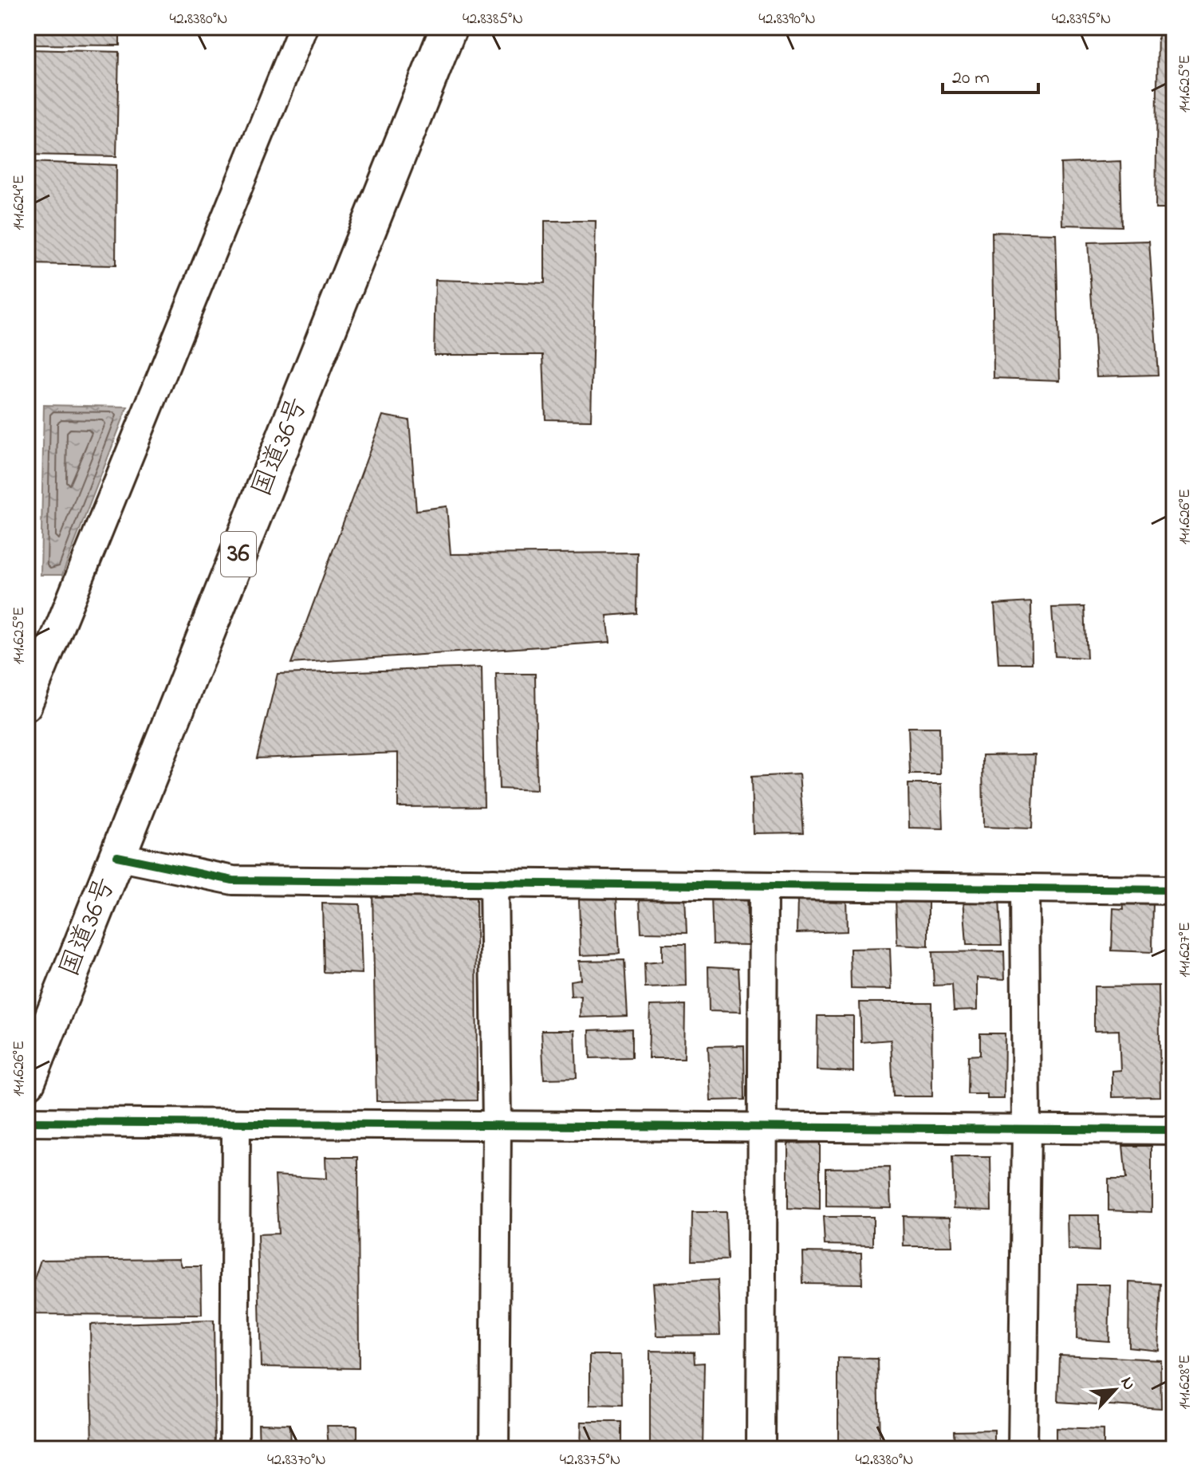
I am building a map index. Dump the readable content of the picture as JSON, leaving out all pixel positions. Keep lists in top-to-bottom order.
{
  "streets": {
    "highway": ["国道36号", "36"]
  },
  "scale_bar": "20 m",
  "north": "top right",
  "coordinates": [
    "42.8380°N",
    "42.8385°N",
    "42.8390°N",
    "42.8395°N",
    "141.625°E",
    "141.624°E",
    "141.626°E",
    "141.627°E",
    "141.628°E",
    "42.8370°N",
    "42.8375°N"
  ]
}
